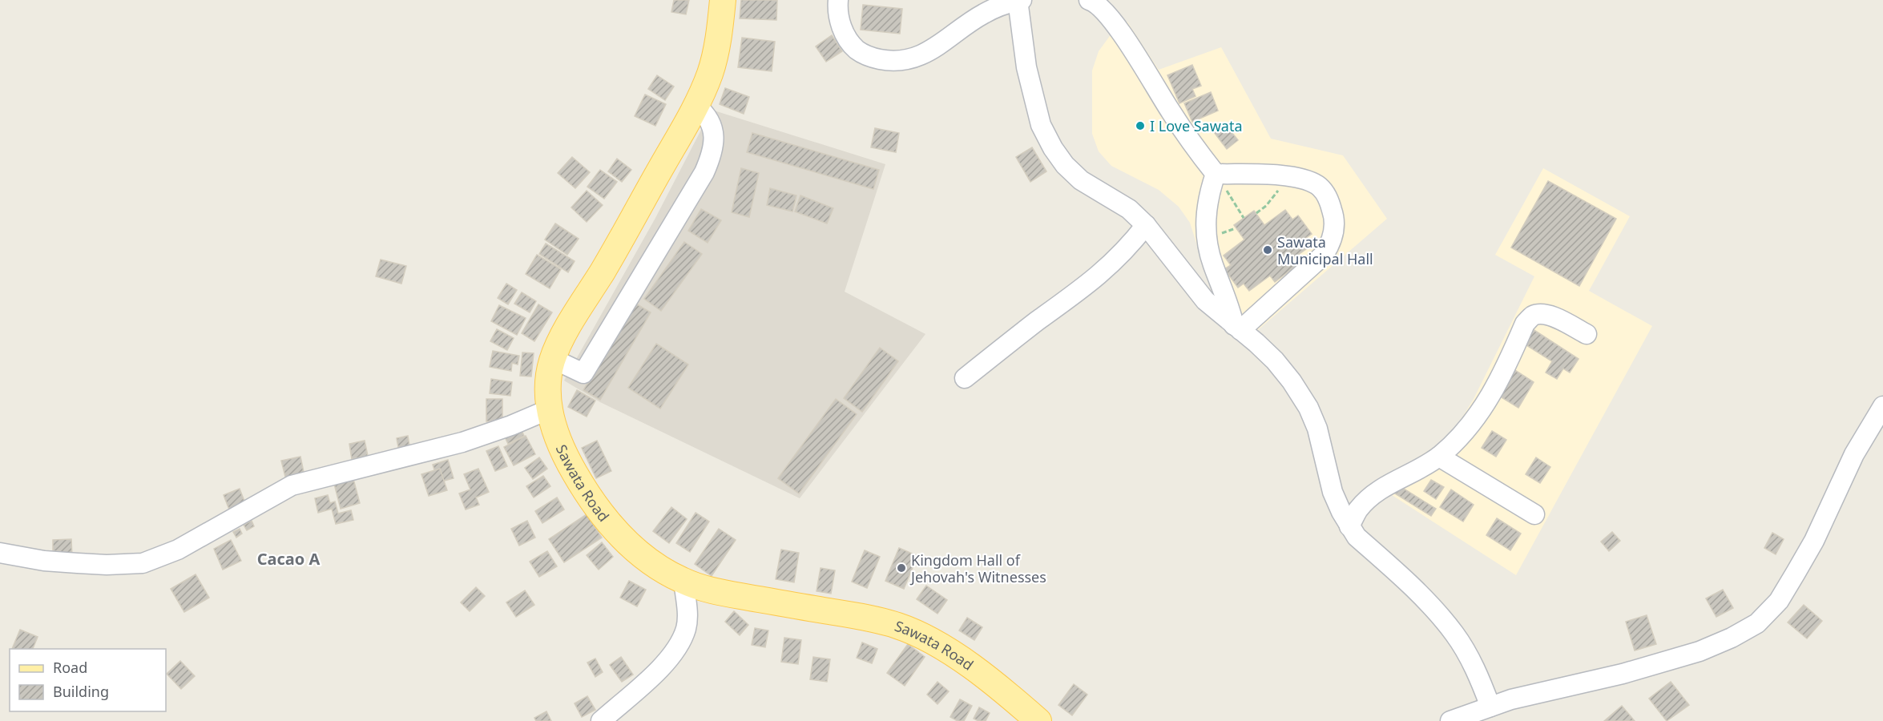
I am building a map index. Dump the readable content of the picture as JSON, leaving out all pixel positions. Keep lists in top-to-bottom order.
{
  "streets": {
    "main road": ["Sawata Road"]
  },
  "districts": ["Cacao A"],
  "places": ["I Love Sawata", "Sawata Municipal Hall", "Kingdom Hall of Jehovah's Witnesses"],
  "legend": ["Road", "Building"]
}
